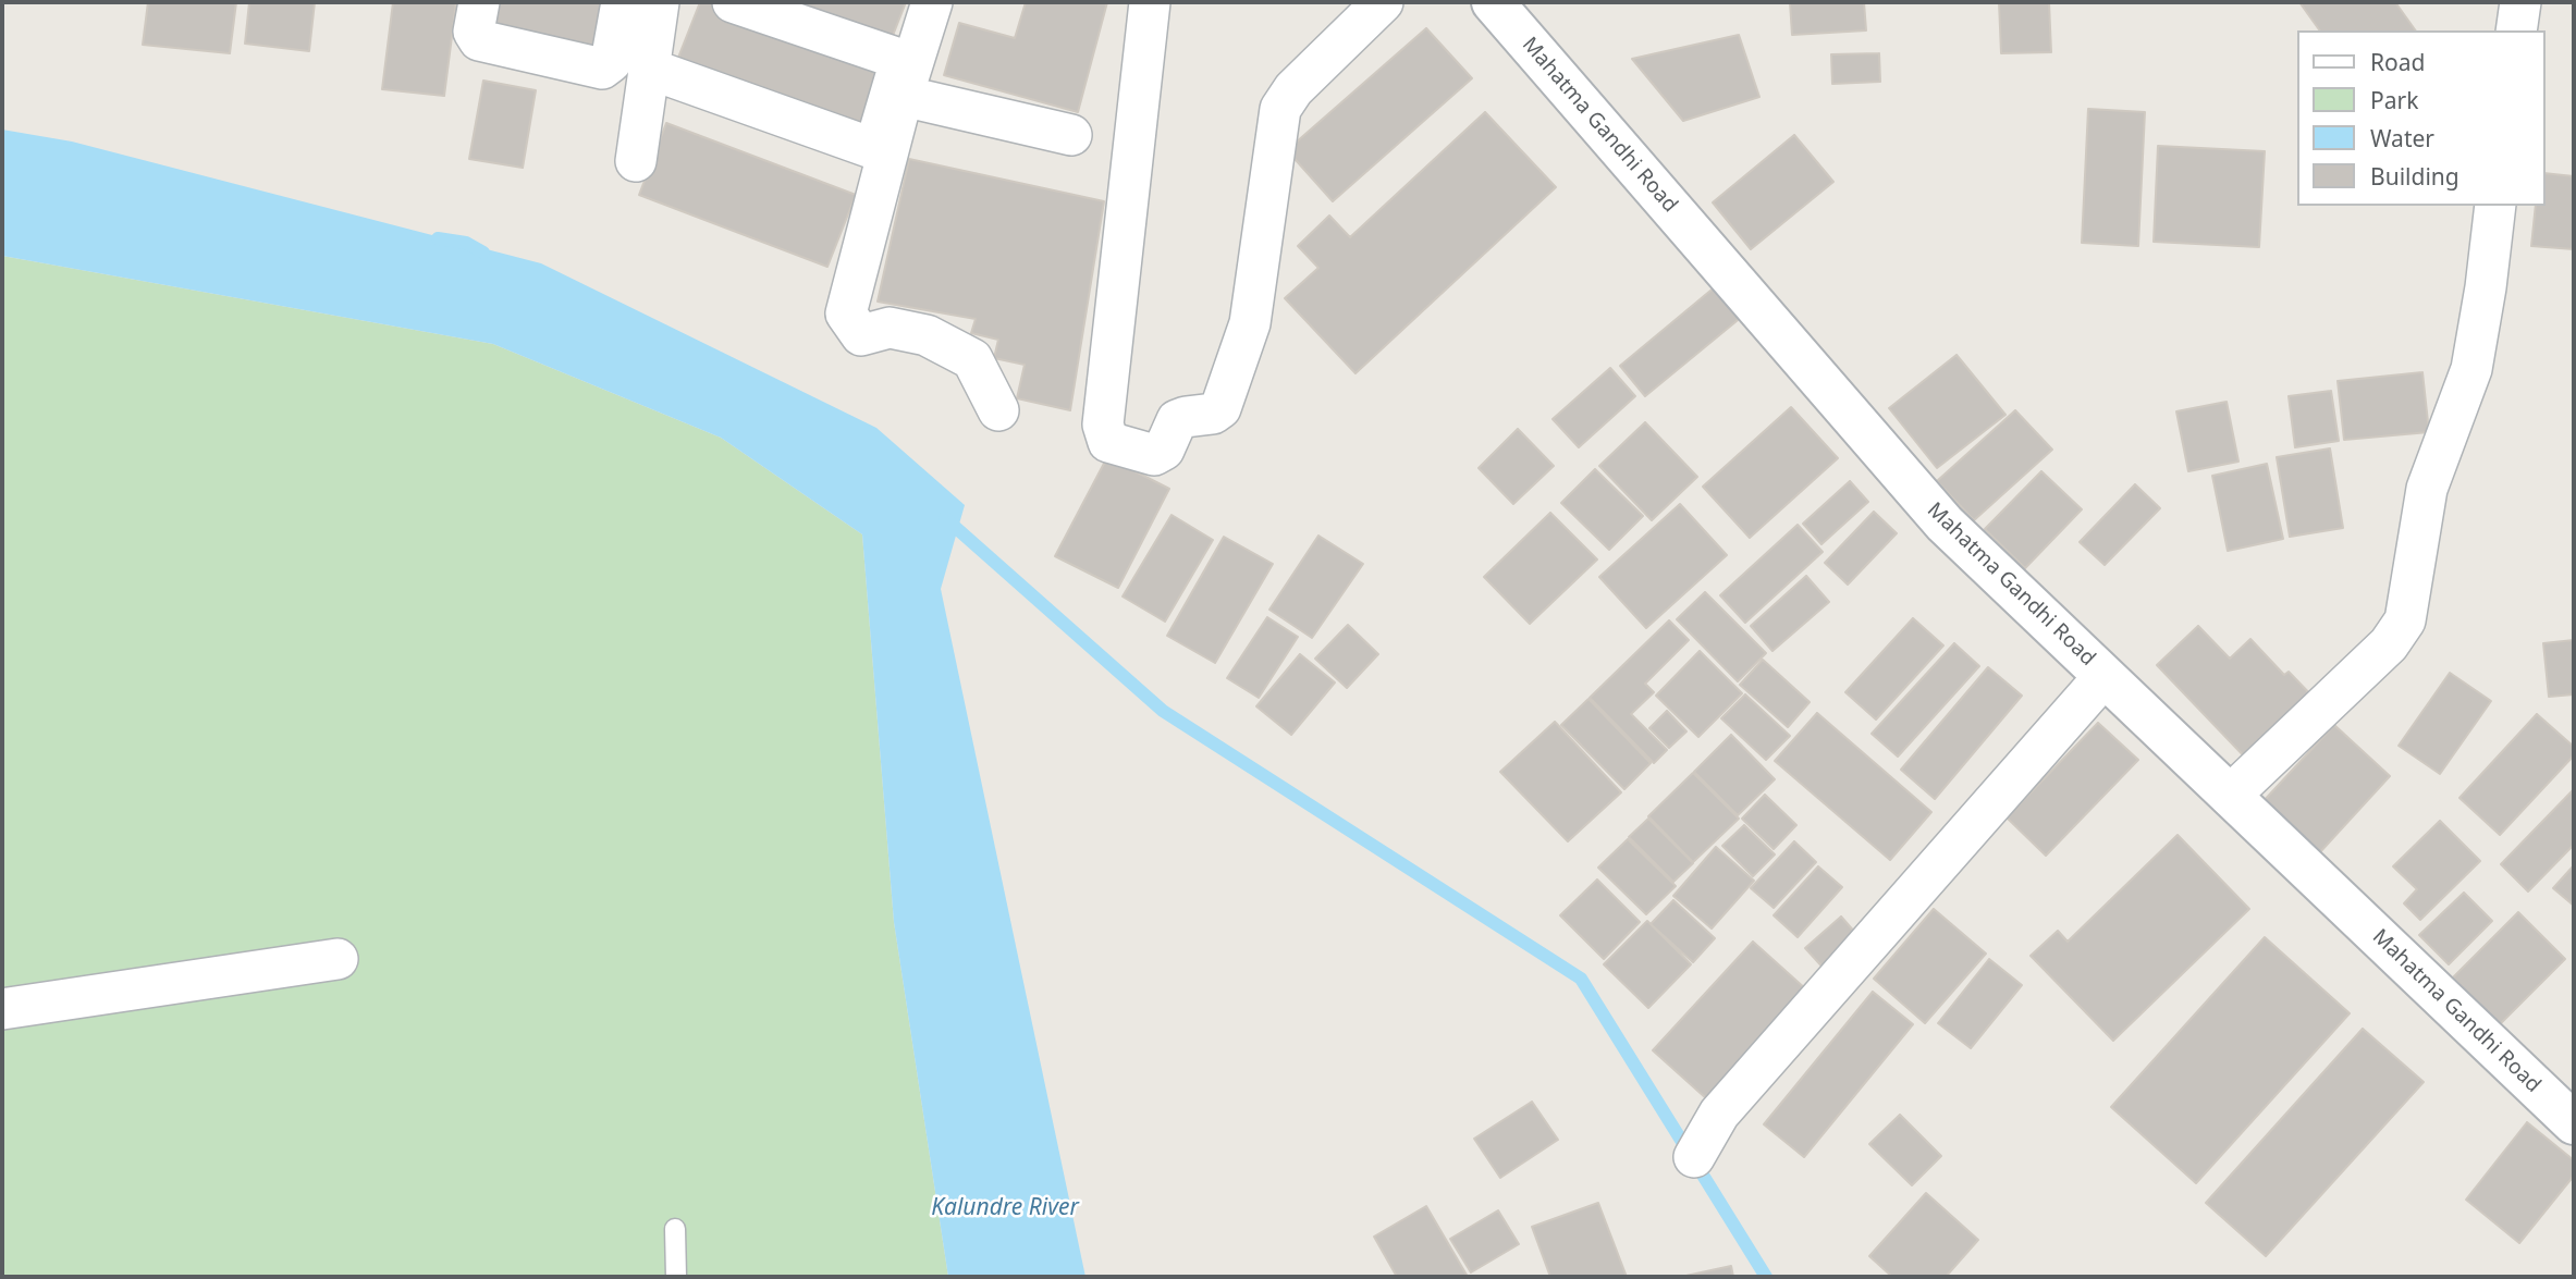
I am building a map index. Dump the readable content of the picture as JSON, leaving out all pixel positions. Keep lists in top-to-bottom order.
{
  "streets": {
    "main road": ["Mahatma Gandhi Road"]
  },
  "water": ["Kalundre River"],
  "legend": [
    "Road",
    "Park",
    "Water",
    "Building"
  ]
}
